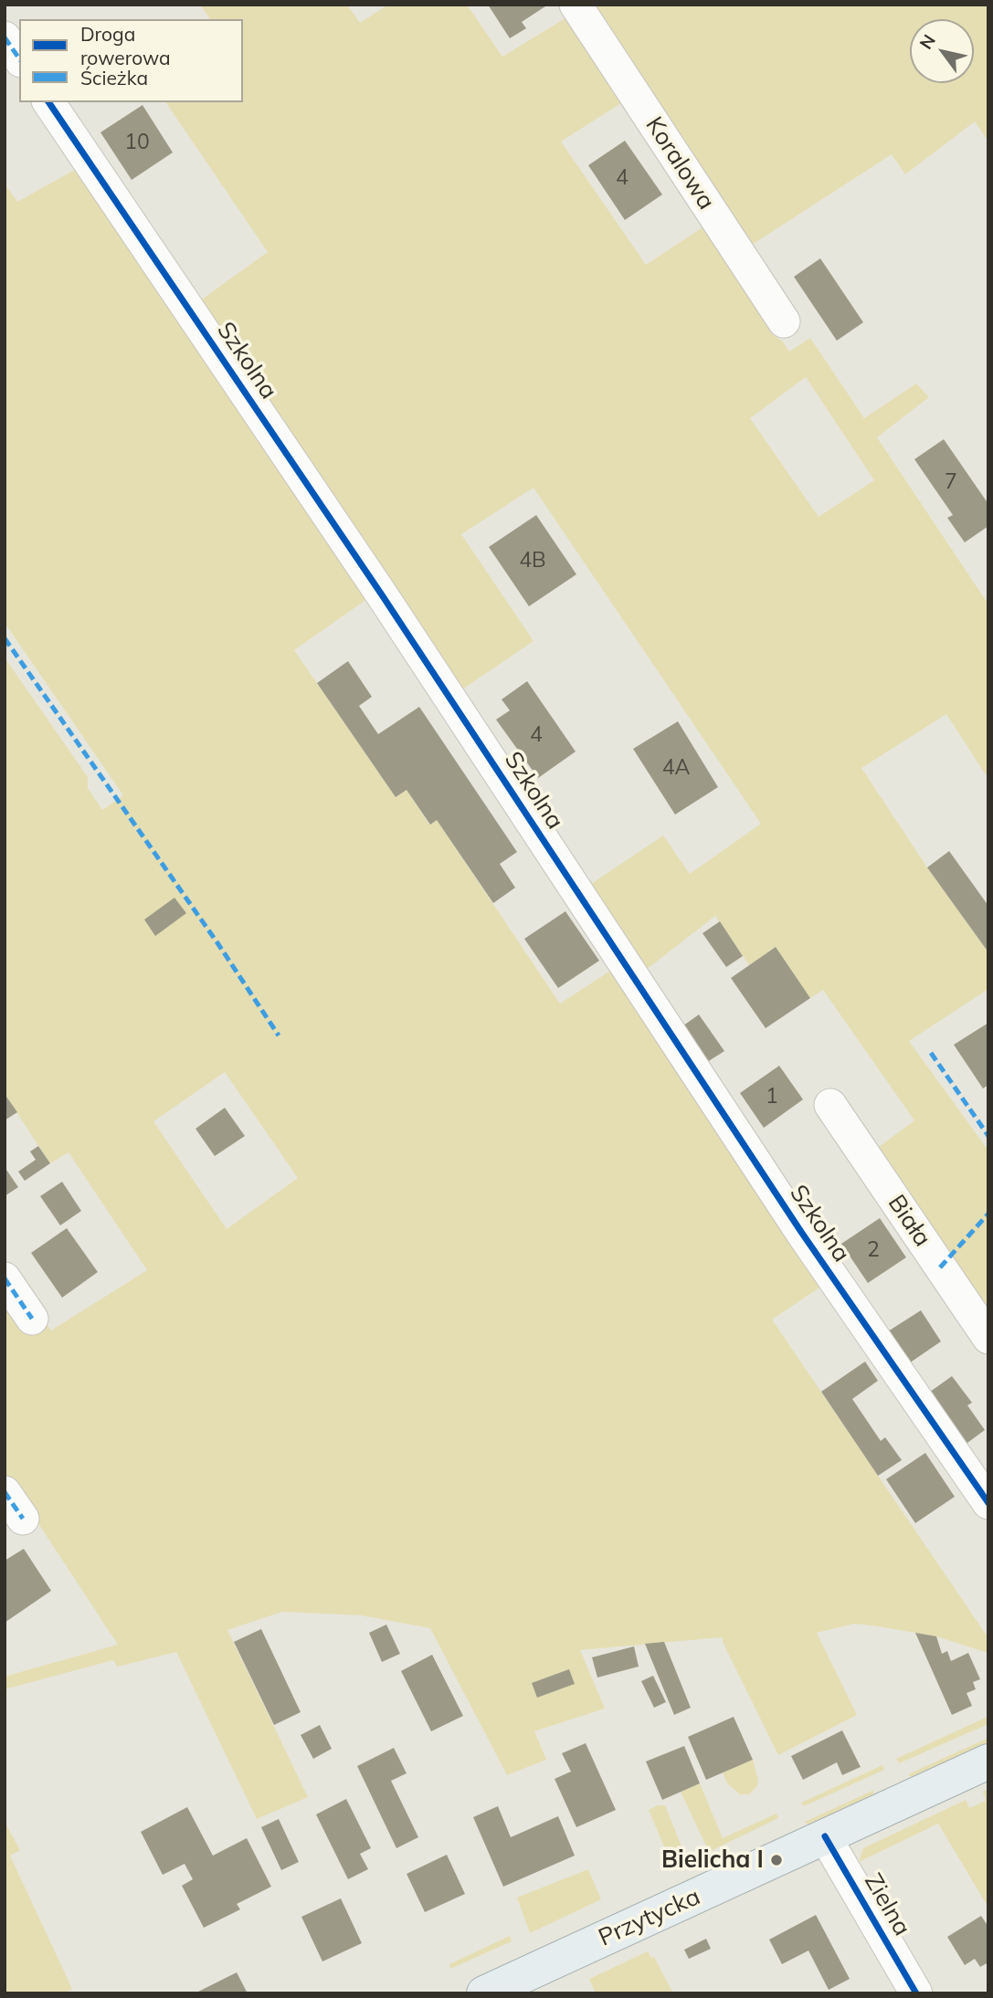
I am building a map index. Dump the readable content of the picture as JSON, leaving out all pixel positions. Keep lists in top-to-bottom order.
{
  "streets": {
    "main road": ["Przytycka"],
    "street": [
      "Koralowa",
      "Szkolna",
      "Biała",
      "Zielna"
    ]
  },
  "crossings": [
    ["Zielna", "Przytycka"]
  ],
  "places": ["Bielicha I"],
  "house_numbers": [
    "10",
    "4",
    "7",
    "4B",
    "4",
    "4A",
    "1",
    "2"
  ],
  "legend": ["Droga rowerowa", "Ścieżka"],
  "north": "top left"
}
